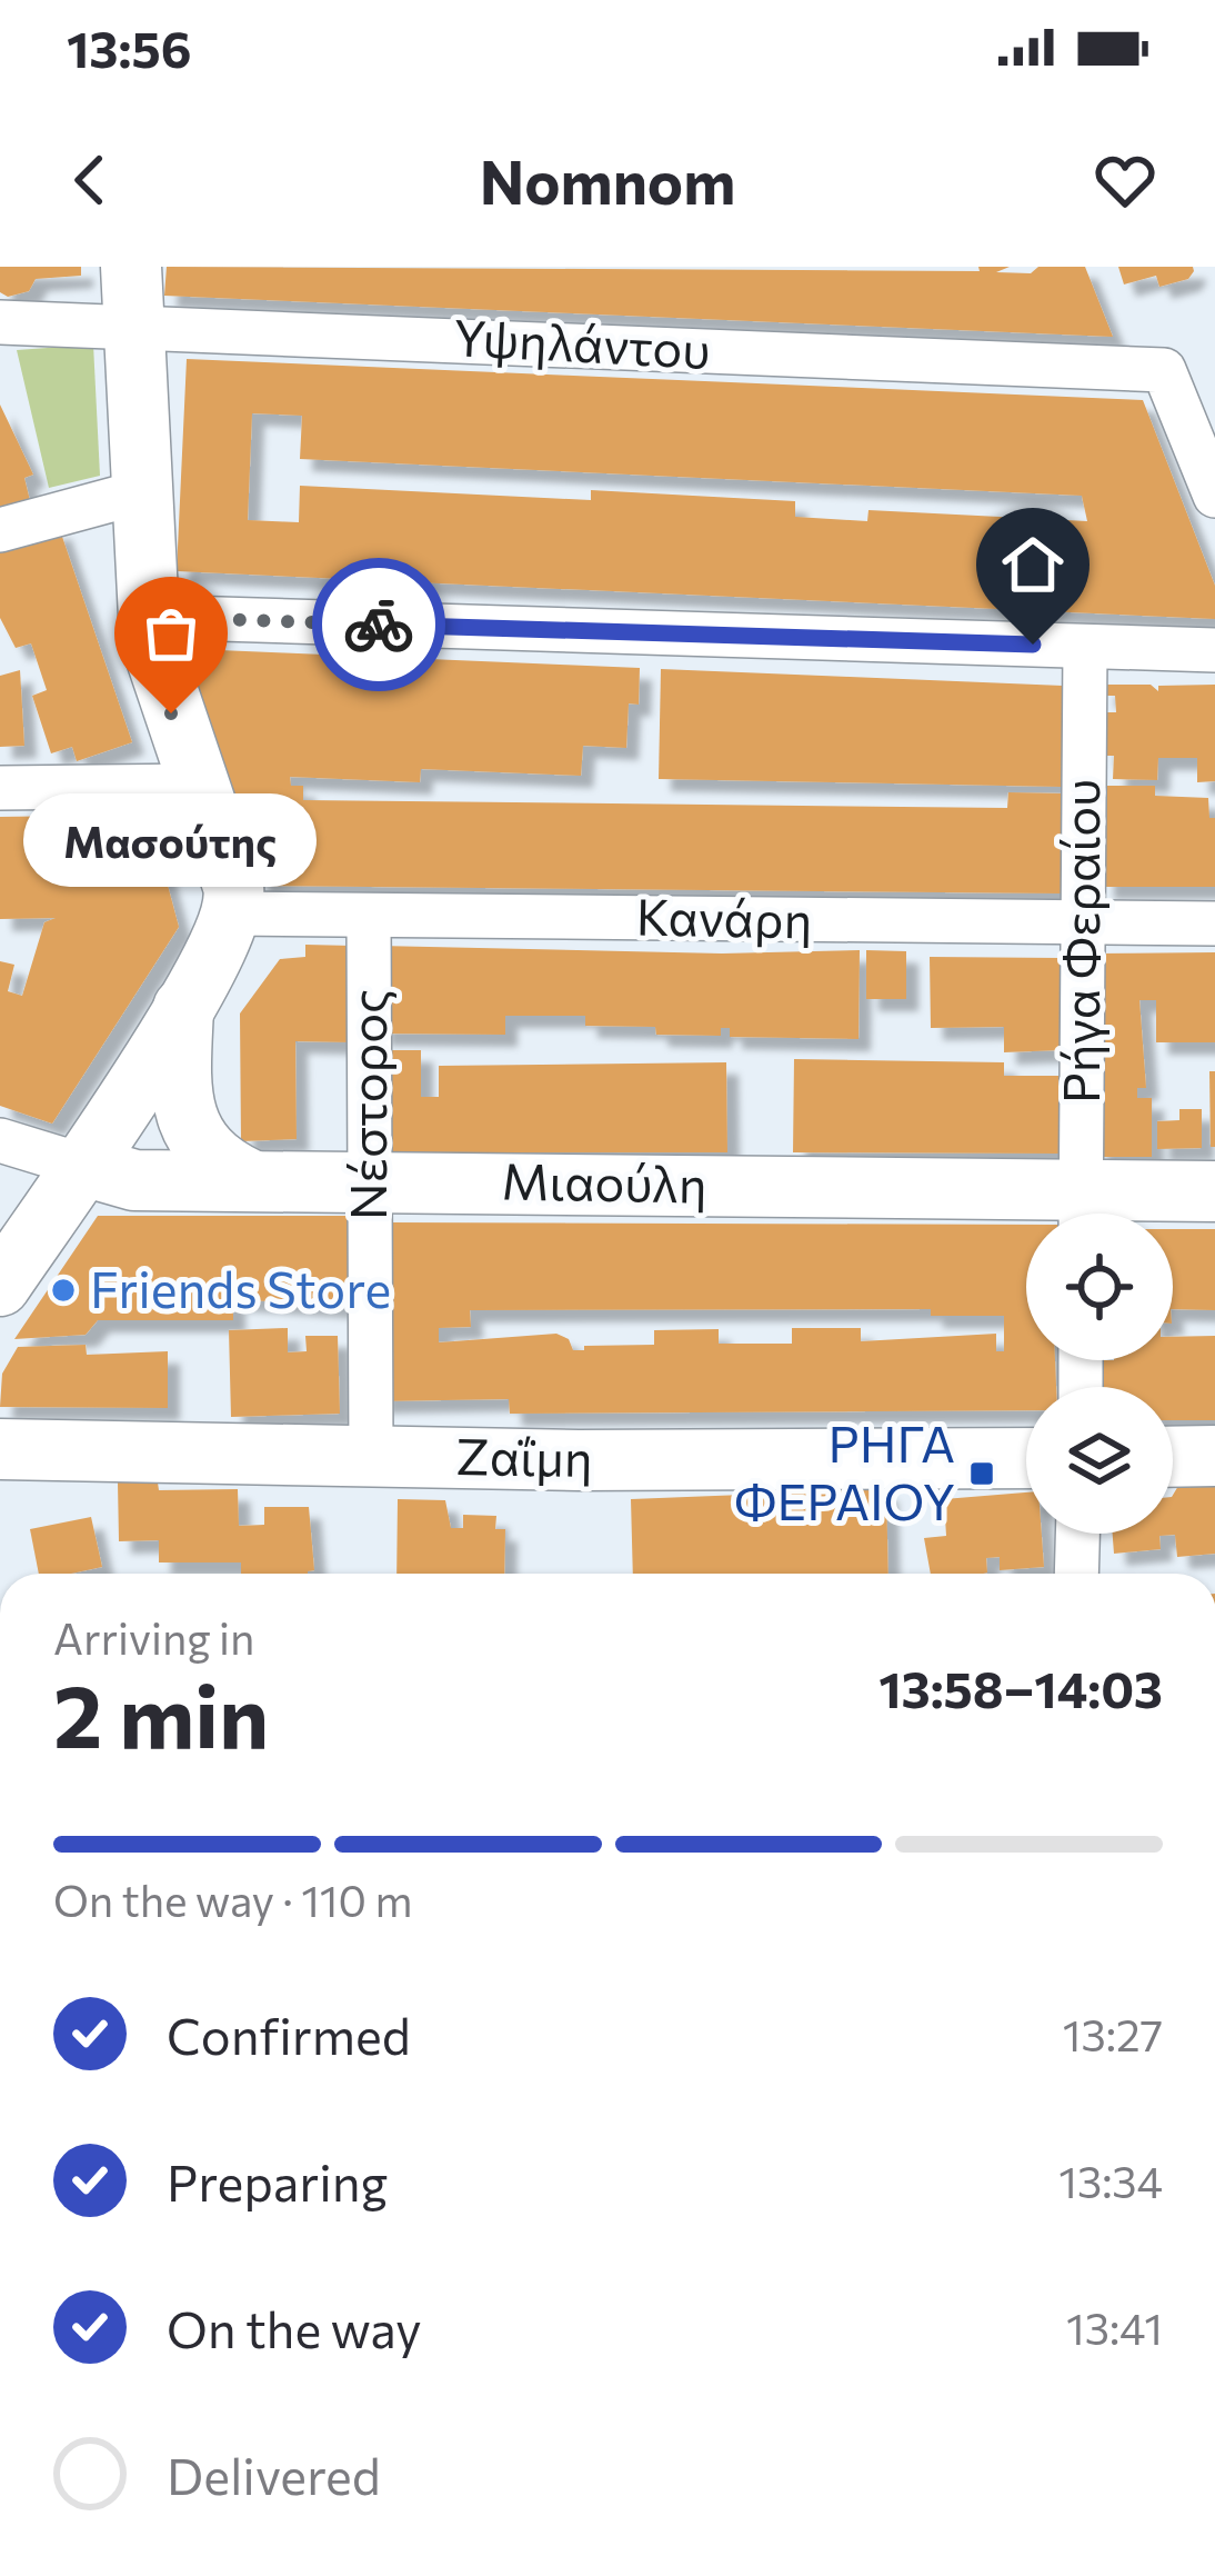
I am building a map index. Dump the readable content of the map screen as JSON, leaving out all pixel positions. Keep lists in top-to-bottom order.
{
  "streets": {
    "street": [
      "Υψηλάντου",
      "Κανάρη",
      "Ρήγα Φεραίου",
      "Νέστορος",
      "Μιαούλη",
      "Ζαΐμη"
    ]
  },
  "crossings": [
    ["Κανάρη", "Ρήγα Φεραίου"],
    ["Κανάρη", "Νέστορος"],
    ["Ρήγα Φεραίου", "Μιαούλη"],
    ["Νέστορος", "Μιαούλη"],
    ["Νέστορος", "Ζαΐμη"]
  ],
  "places": {
    "other": ["Μασούτης", "Friends Store"],
    "transit": ["ΡΗΓΑ ΦΕΡΑΙΟΥ"]
  },
  "page": {
    "status": "13:56",
    "header": "Nomnom",
    "bubble": "Μασούτης",
    "heading": ["2 min", "Arriving in", "13:58–14:03"],
    "bar": "On the way · 110 m",
    "list": [
      ["Confirmed", "13:27"],
      ["Preparing", "13:34"],
      ["On the way", "13:41"],
      "Delivered"
    ]
  }
}
